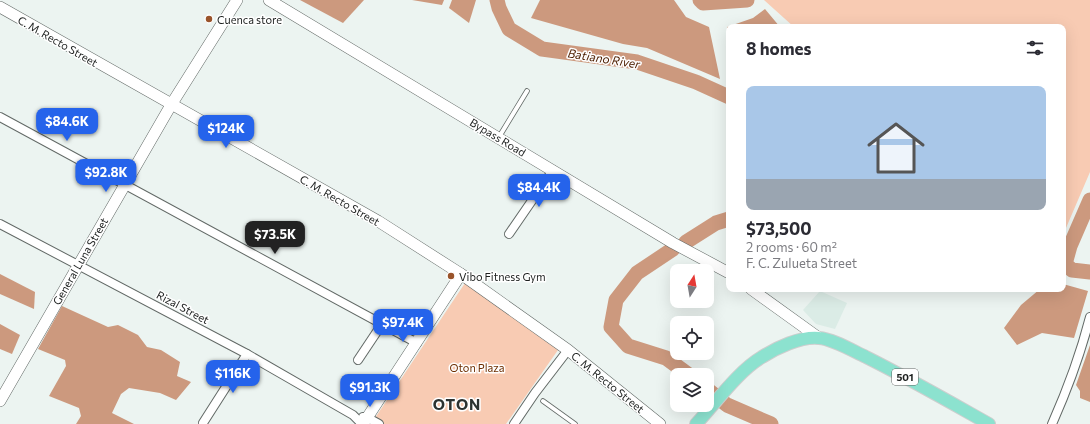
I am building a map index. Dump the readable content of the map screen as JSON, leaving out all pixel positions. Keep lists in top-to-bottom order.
{
  "streets": {
    "main road": [
      "C. M. Recto Street",
      "Bypass Road",
      "General Luna Street",
      "501"
    ],
    "street": ["Rizal Street"]
  },
  "crossings": [
    ["C. M. Recto Street", "General Luna Street"],
    ["General Luna Street", "Rizal Street"]
  ],
  "districts": ["OTON"],
  "water": ["Batiano River"],
  "parks": ["Oton Plaza"],
  "places": ["Cuenca store", "Vibo Fitness Gym"],
  "north": "top",
  "page": {
    "heading": "8 homes",
    "list": [
      {
        "name": "$73,500",
        "note": "2 rooms · 60 m² · F. C. Zulueta Street"
      }
    ],
    "price": [
      "$84.6K",
      "$124K",
      "$92.8K",
      "$84.4K",
      "$73.5K",
      "$97.4K",
      "$116K",
      "$91.3K"
    ]
  }
}
